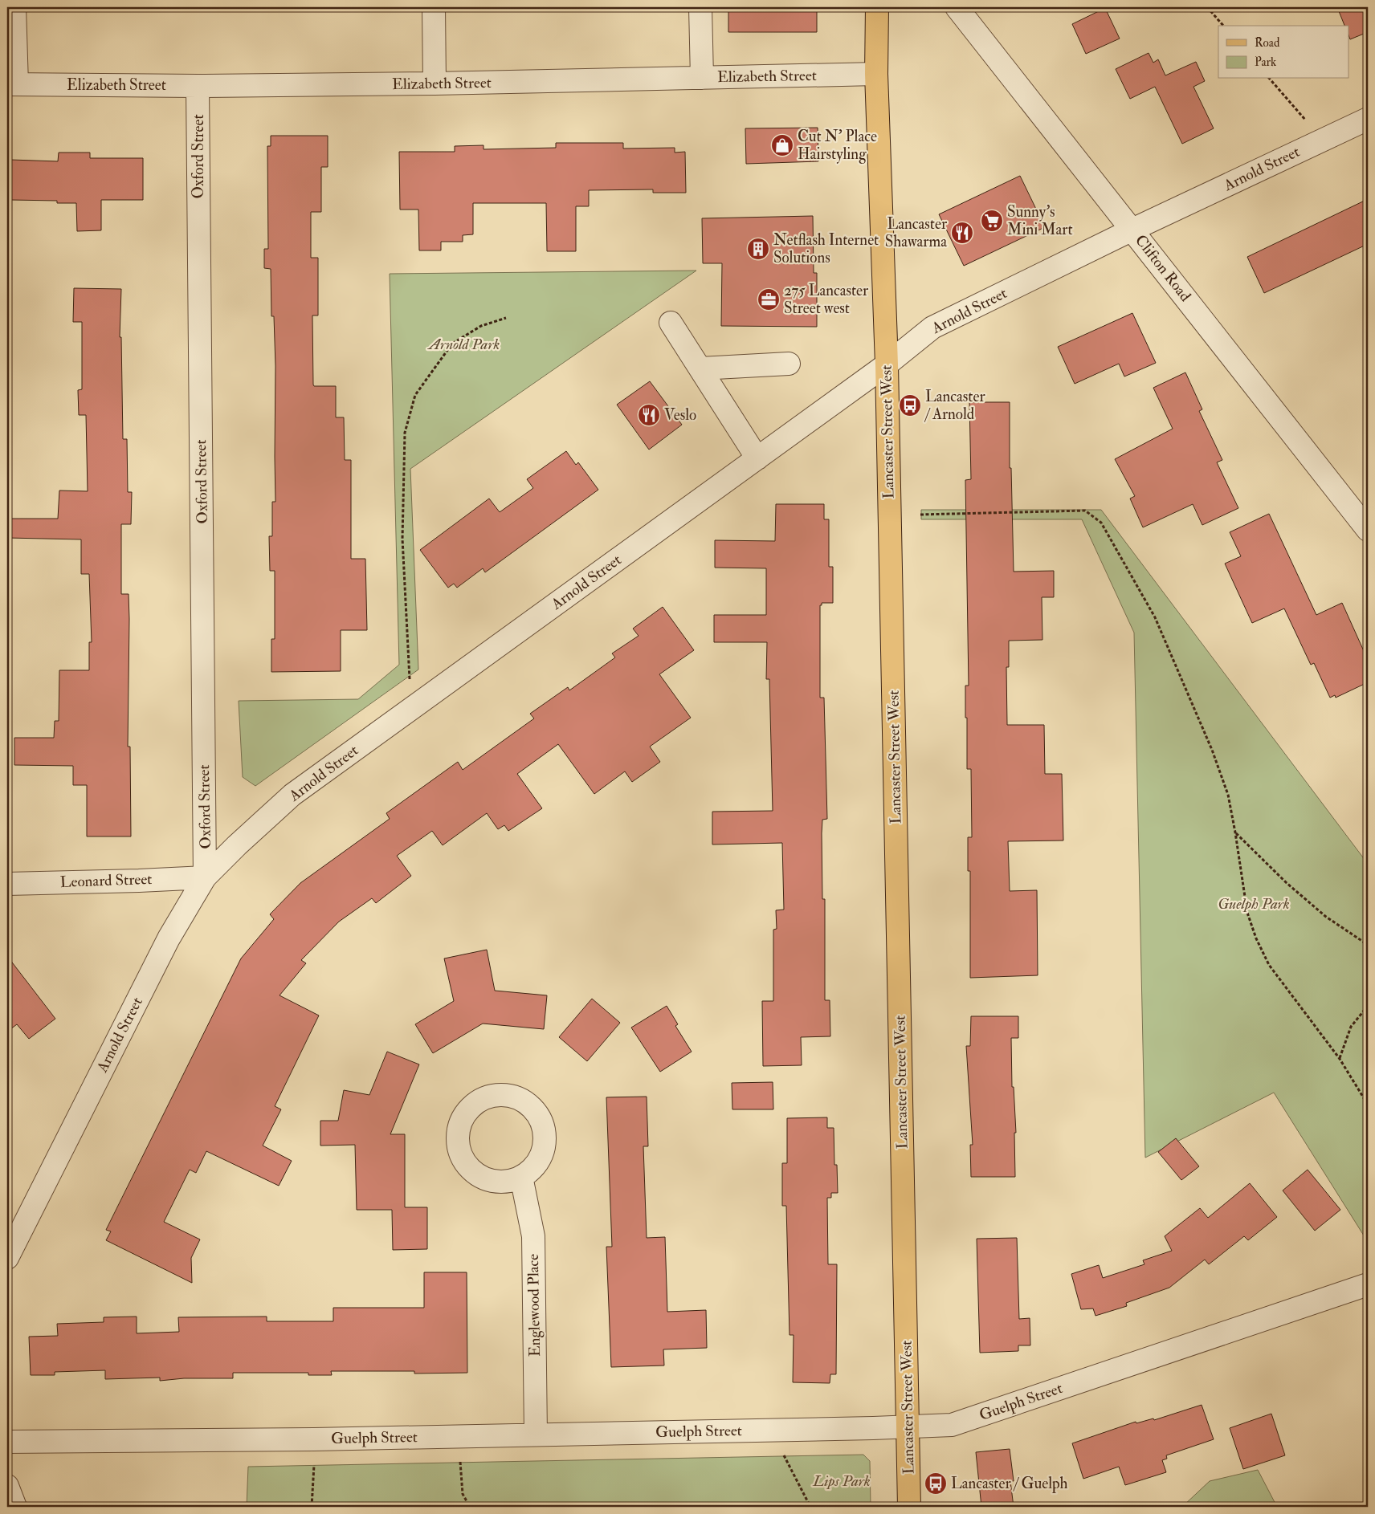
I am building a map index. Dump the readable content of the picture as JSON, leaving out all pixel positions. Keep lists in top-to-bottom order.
{
  "streets": {
    "main road": ["Lancaster Street West"],
    "street": [
      "Elizabeth Street",
      "Oxford Street",
      "Arnold Street",
      "Clifton Road",
      "Leonard Street",
      "Englewood Place",
      "Guelph Street"
    ]
  },
  "crossings": [
    ["Elizabeth Street", "Oxford Street"],
    ["Elizabeth Street", "Lancaster Street West"],
    ["Oxford Street", "Arnold Street"],
    ["Oxford Street", "Leonard Street"],
    ["Arnold Street", "Clifton Road"],
    ["Arnold Street", "Lancaster Street West"],
    ["Arnold Street", "Leonard Street"],
    ["Lancaster Street West", "Guelph Street"],
    ["Englewood Place", "Guelph Street"]
  ],
  "parks": ["Arnold Park", "Guelph Park", "Lips Park"],
  "places": {
    "shop": ["Cut N' Place Hairstyling"],
    "supermarket": ["Sunny's Mini Mart"],
    "restaurant": ["Lancaster Shawarma", "Veslo"],
    "building": ["Netflash Internet Solutions"],
    "office": ["275 Lancaster Street west"],
    "bus stop": ["Lancaster / Arnold", "Lancaster / Guelph"]
  },
  "legend": ["Road", "Park"]
}
